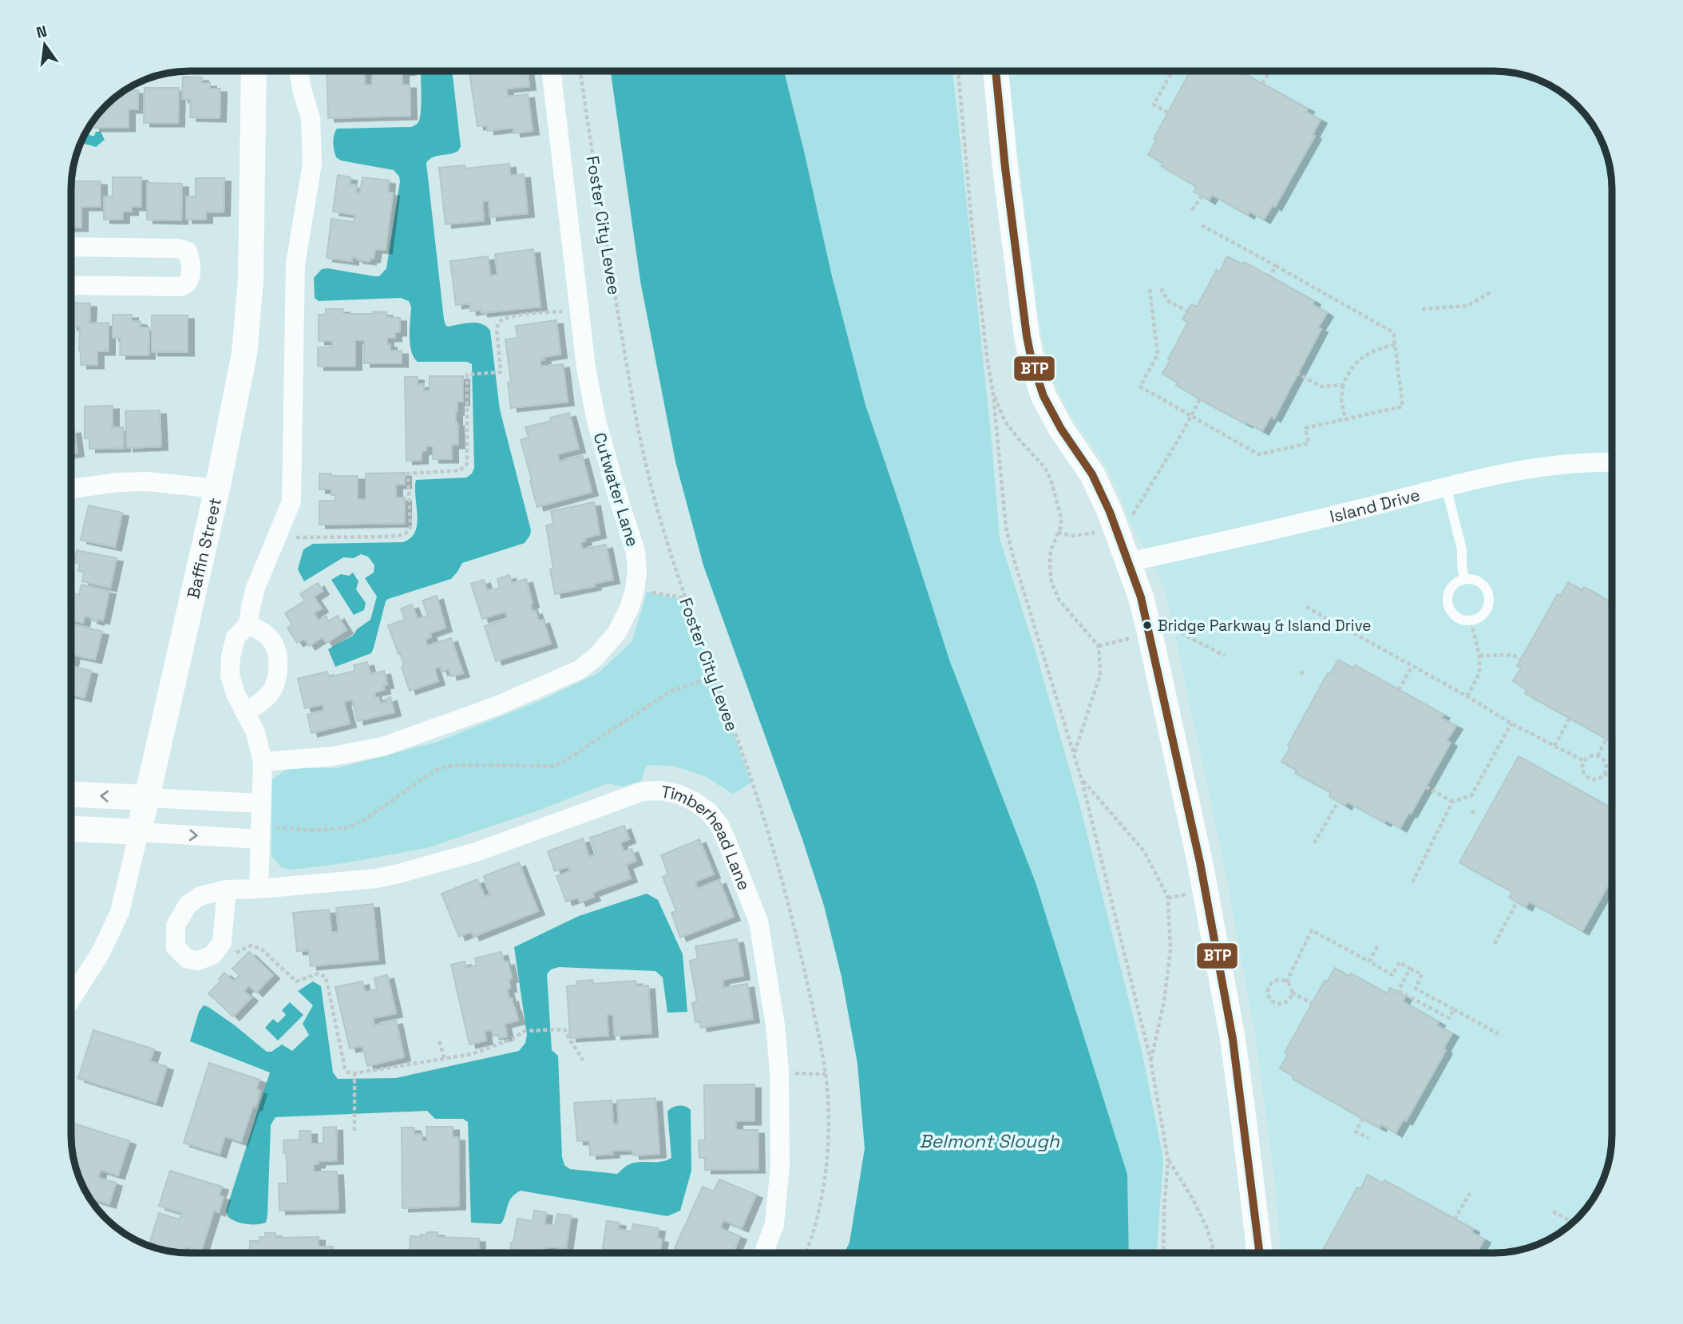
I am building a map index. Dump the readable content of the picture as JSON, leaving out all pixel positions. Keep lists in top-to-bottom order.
{
  "streets": {
    "street": [
      "Cutwater Lane",
      "Island Drive",
      "Baffin Street",
      "Timberhead Lane"
    ],
    "path": ["Foster City Levee"]
  },
  "water": ["Belmont Slough"],
  "places": ["Bridge Parkway & Island Drive"],
  "lines": ["transit line BTP"],
  "north": "top"
}
